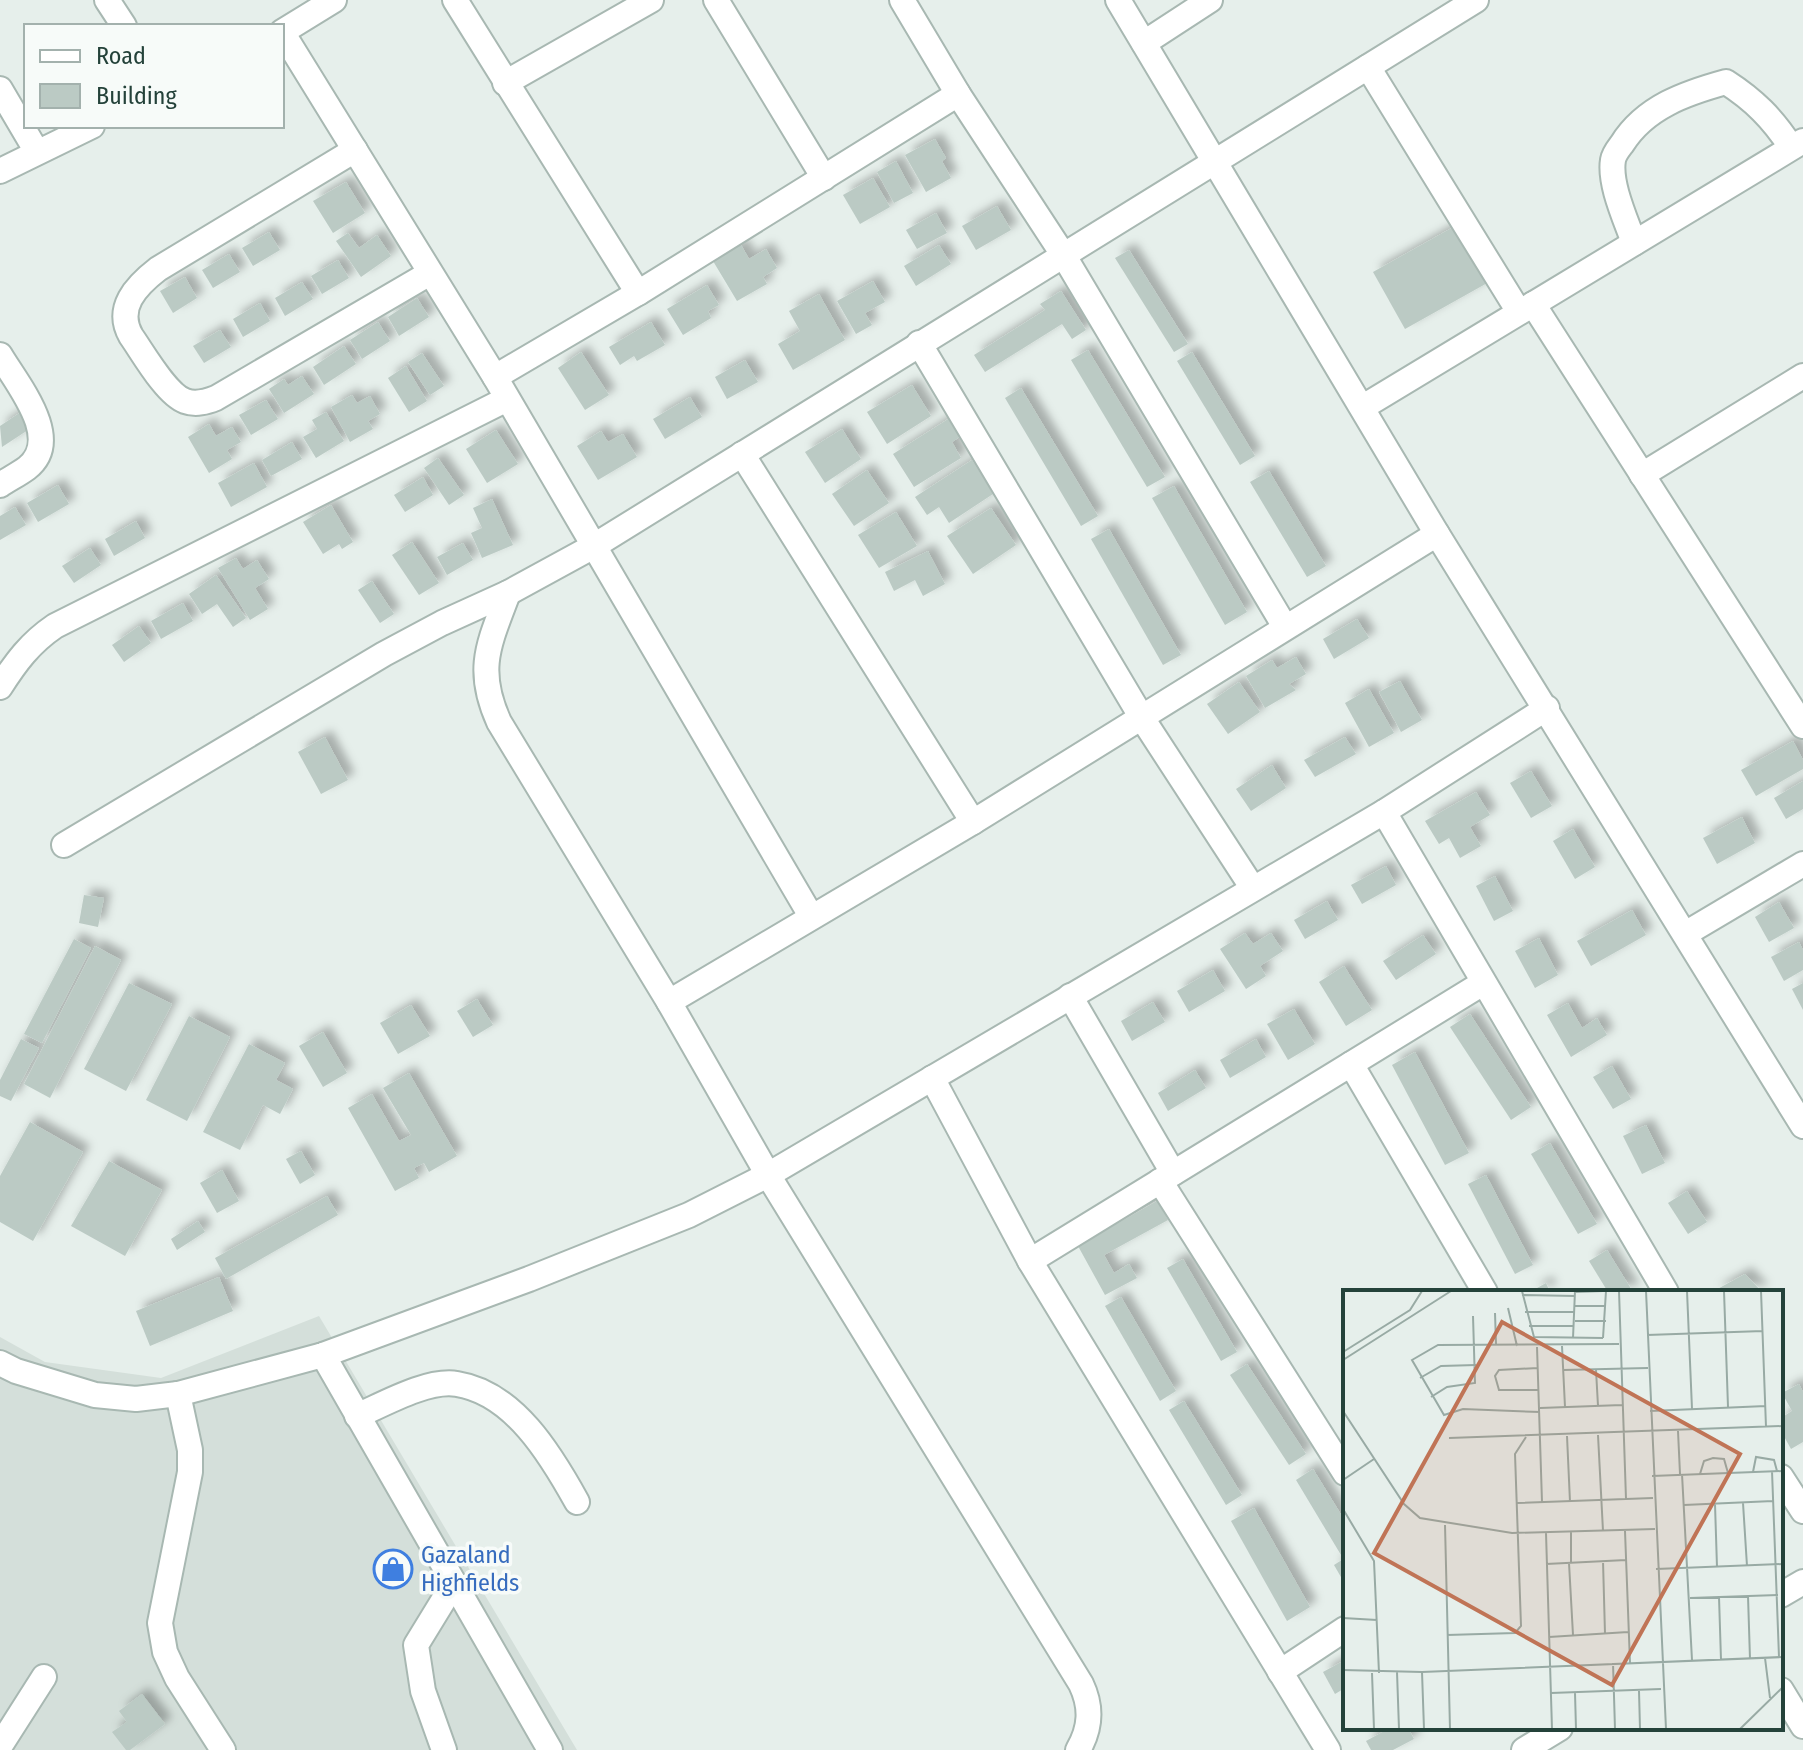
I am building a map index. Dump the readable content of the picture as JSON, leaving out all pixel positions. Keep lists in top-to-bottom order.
{
  "places": {
    "shop": ["Gazaland Highfields"]
  },
  "legend": ["Road", "Building"]
}
